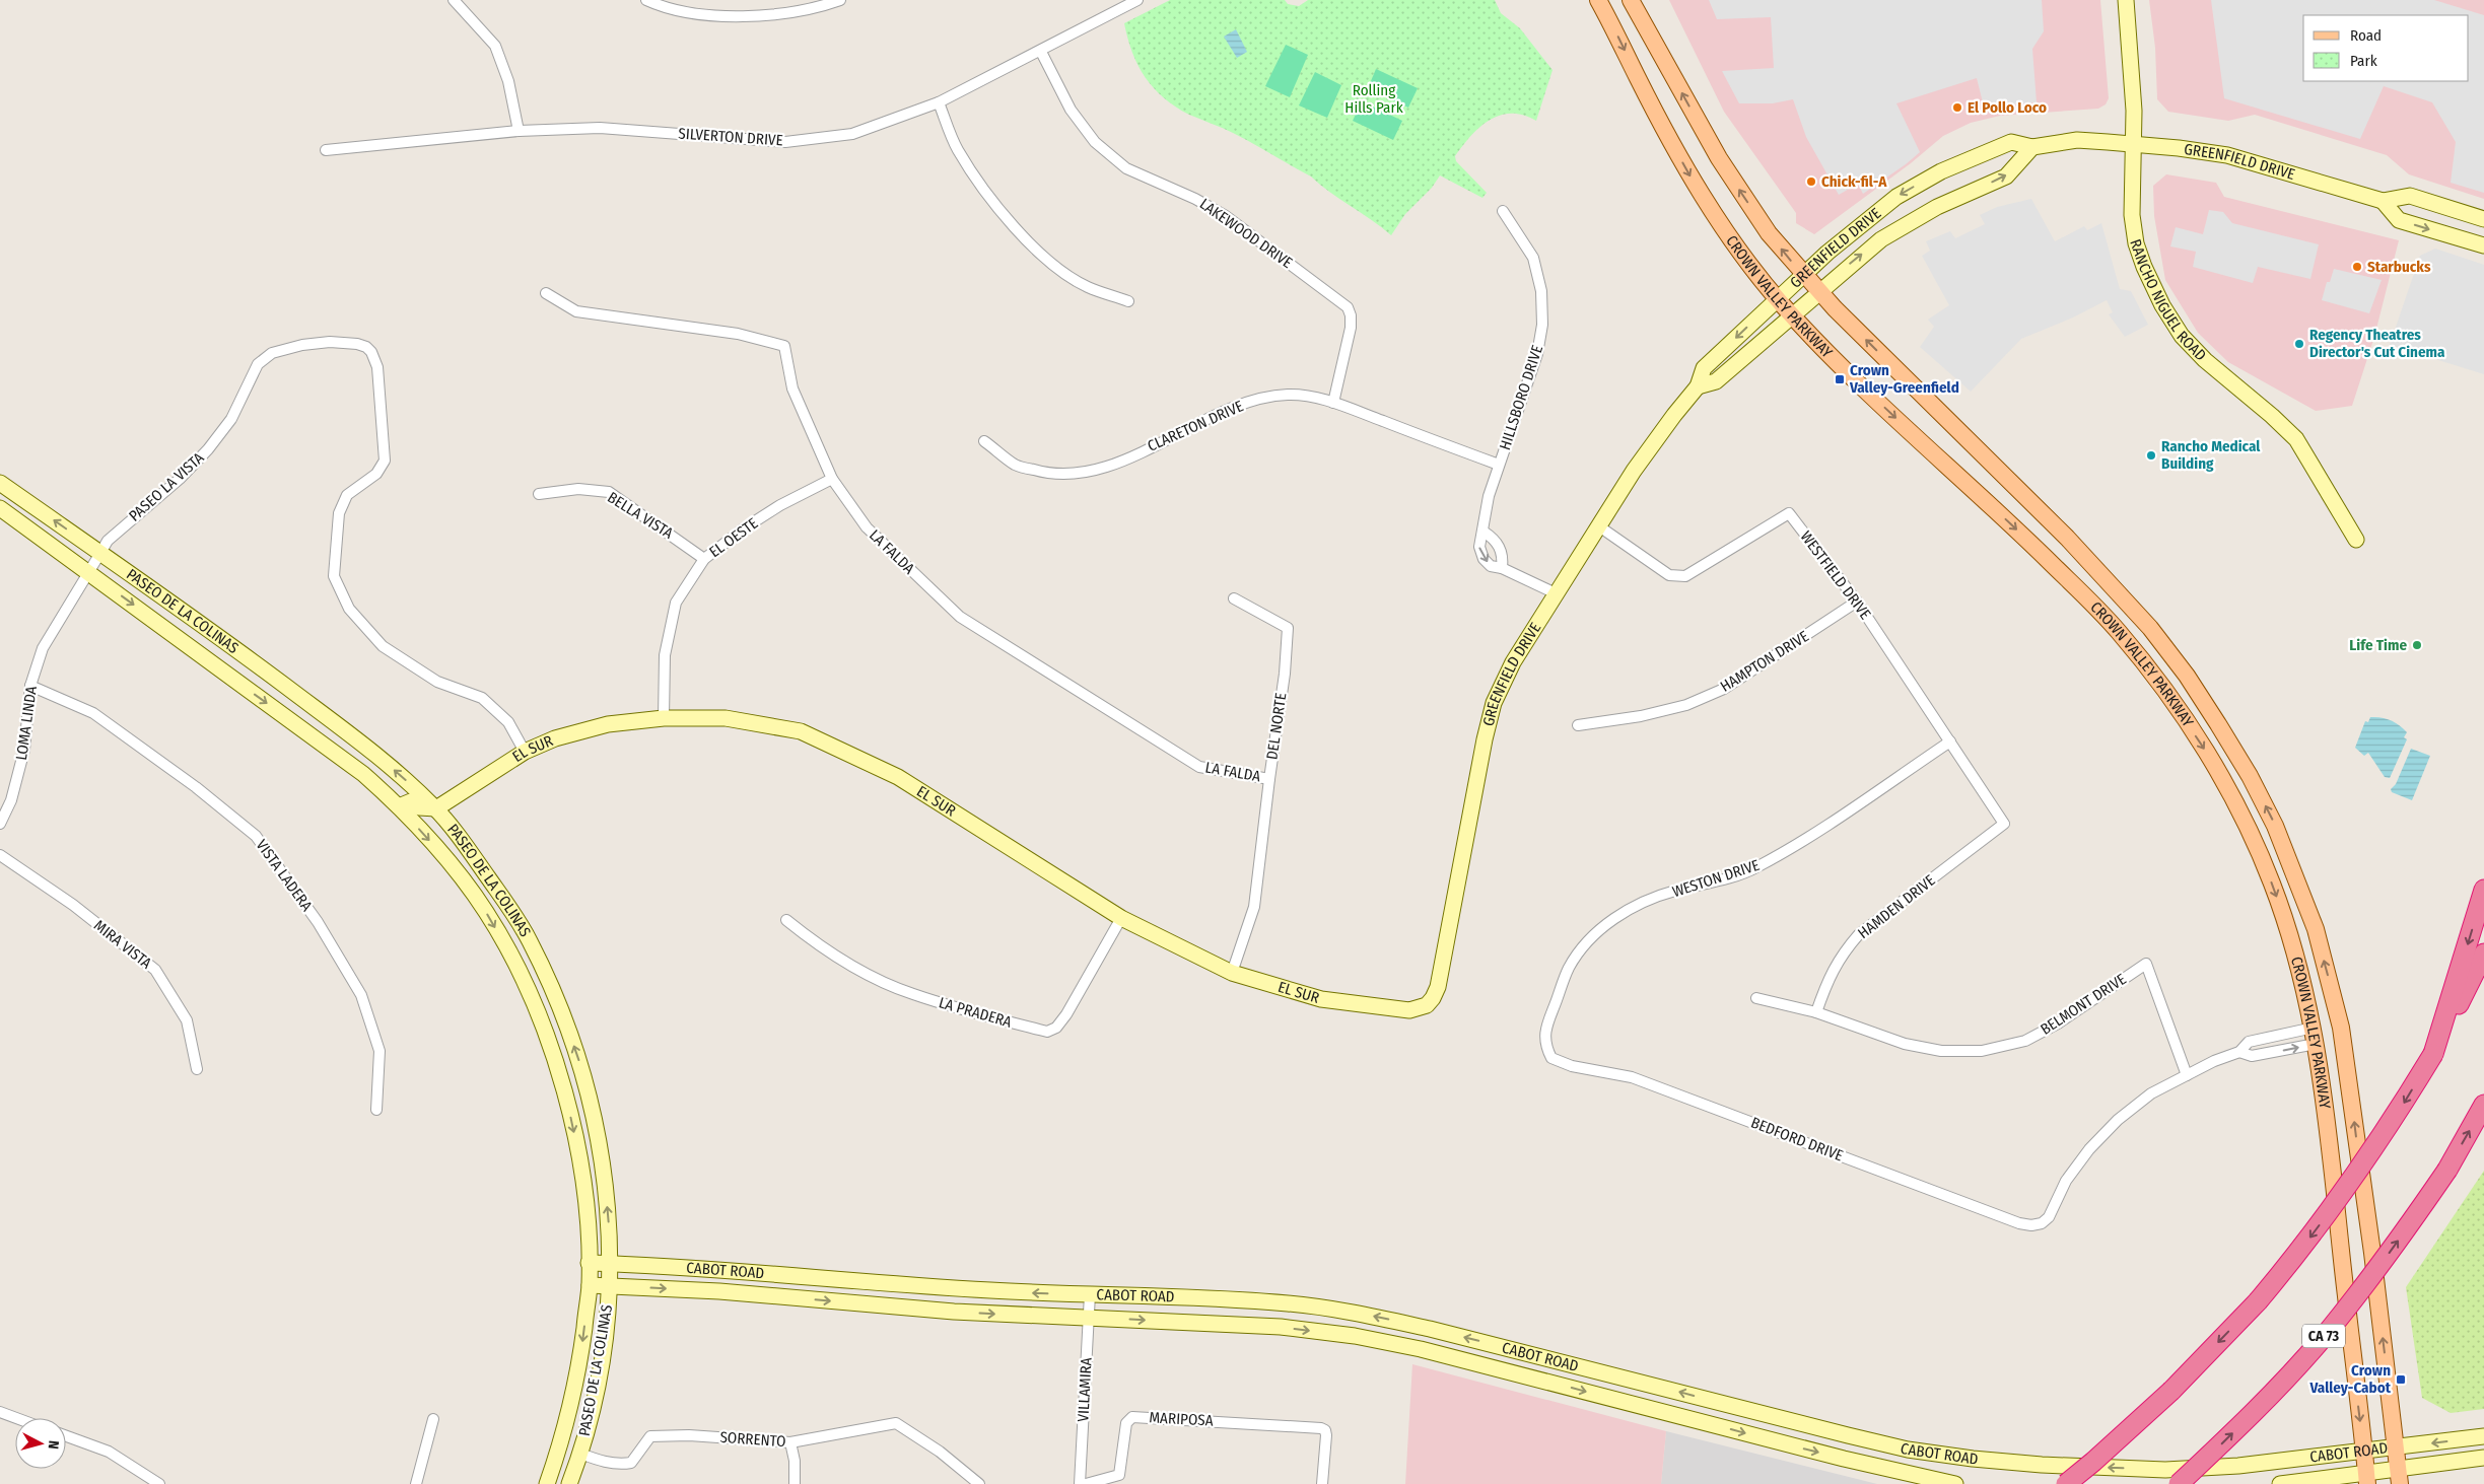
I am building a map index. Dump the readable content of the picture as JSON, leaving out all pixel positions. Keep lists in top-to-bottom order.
{
  "streets": {
    "highway": ["CA 73"],
    "main road": [
      "GREENFIELD DRIVE",
      "CROWN VALLEY PARKWAY",
      "RANCHO NIGUEL ROAD",
      "PASEO DE LA COLINAS",
      "EL SUR",
      "CABOT ROAD"
    ],
    "street": [
      "SILVERTON DRIVE",
      "LAKEWOOD DRIVE",
      "HILLSBORO DRIVE",
      "CLARETON DRIVE",
      "PASEO LA VISTA",
      "BELLA VISTA",
      "EL OESTE",
      "LA FALDA",
      "WESTFIELD DRIVE",
      "HAMPTON DRIVE",
      "LOMA LINDA",
      "DEL NORTE",
      "VISTA LADERA",
      "WESTON DRIVE",
      "HAMDEN DRIVE",
      "MIRA VISTA",
      "BELMONT DRIVE",
      "LA PRADERA",
      "BEDFORD DRIVE",
      "VILLAMIRA",
      "MARIPOSA",
      "SORRENTO"
    ]
  },
  "crossings": [
    ["SILVERTON DRIVE", "LAKEWOOD DRIVE"],
    ["GREENFIELD DRIVE", "CROWN VALLEY PARKWAY"],
    ["GREENFIELD DRIVE", "RANCHO NIGUEL ROAD"],
    ["GREENFIELD DRIVE", "HILLSBORO DRIVE"],
    ["GREENFIELD DRIVE", "WESTFIELD DRIVE"],
    ["GREENFIELD DRIVE", "EL SUR"],
    ["LAKEWOOD DRIVE", "CLARETON DRIVE"],
    ["CROWN VALLEY PARKWAY", "CABOT ROAD"],
    ["HILLSBORO DRIVE", "CLARETON DRIVE"],
    ["PASEO LA VISTA", "PASEO DE LA COLINAS"],
    ["PASEO LA VISTA", "LOMA LINDA"],
    ["PASEO LA VISTA", "EL SUR"],
    ["BELLA VISTA", "EL OESTE"],
    ["EL OESTE", "LA FALDA"],
    ["EL OESTE", "EL SUR"],
    ["LA FALDA", "DEL NORTE"],
    ["WESTFIELD DRIVE", "HAMPTON DRIVE"],
    ["WESTFIELD DRIVE", "WESTON DRIVE"],
    ["WESTFIELD DRIVE", "HAMDEN DRIVE"],
    ["PASEO DE LA COLINAS", "LOMA LINDA"],
    ["PASEO DE LA COLINAS", "EL SUR"],
    ["PASEO DE LA COLINAS", "CABOT ROAD"],
    ["PASEO DE LA COLINAS", "SORRENTO"],
    ["LOMA LINDA", "VISTA LADERA"],
    ["DEL NORTE", "EL SUR"],
    ["EL SUR", "LA PRADERA"],
    ["WESTON DRIVE", "BEDFORD DRIVE"],
    ["HAMDEN DRIVE", "BELMONT DRIVE"],
    ["BELMONT DRIVE", "BEDFORD DRIVE"],
    ["CABOT ROAD", "VILLAMIRA"]
  ],
  "parks": ["Rolling Hills Park"],
  "places": {
    "other": [
      "El Pollo Loco",
      "Chick-fil-A",
      "Starbucks",
      "Regency Theatres Director's Cut Cinema",
      "Rancho Medical Building",
      "Life Time"
    ],
    "transit": ["Crown Valley-Greenfield", "Crown Valley-Cabot"]
  },
  "legend": ["Road", "Park"],
  "north": "right"
}
